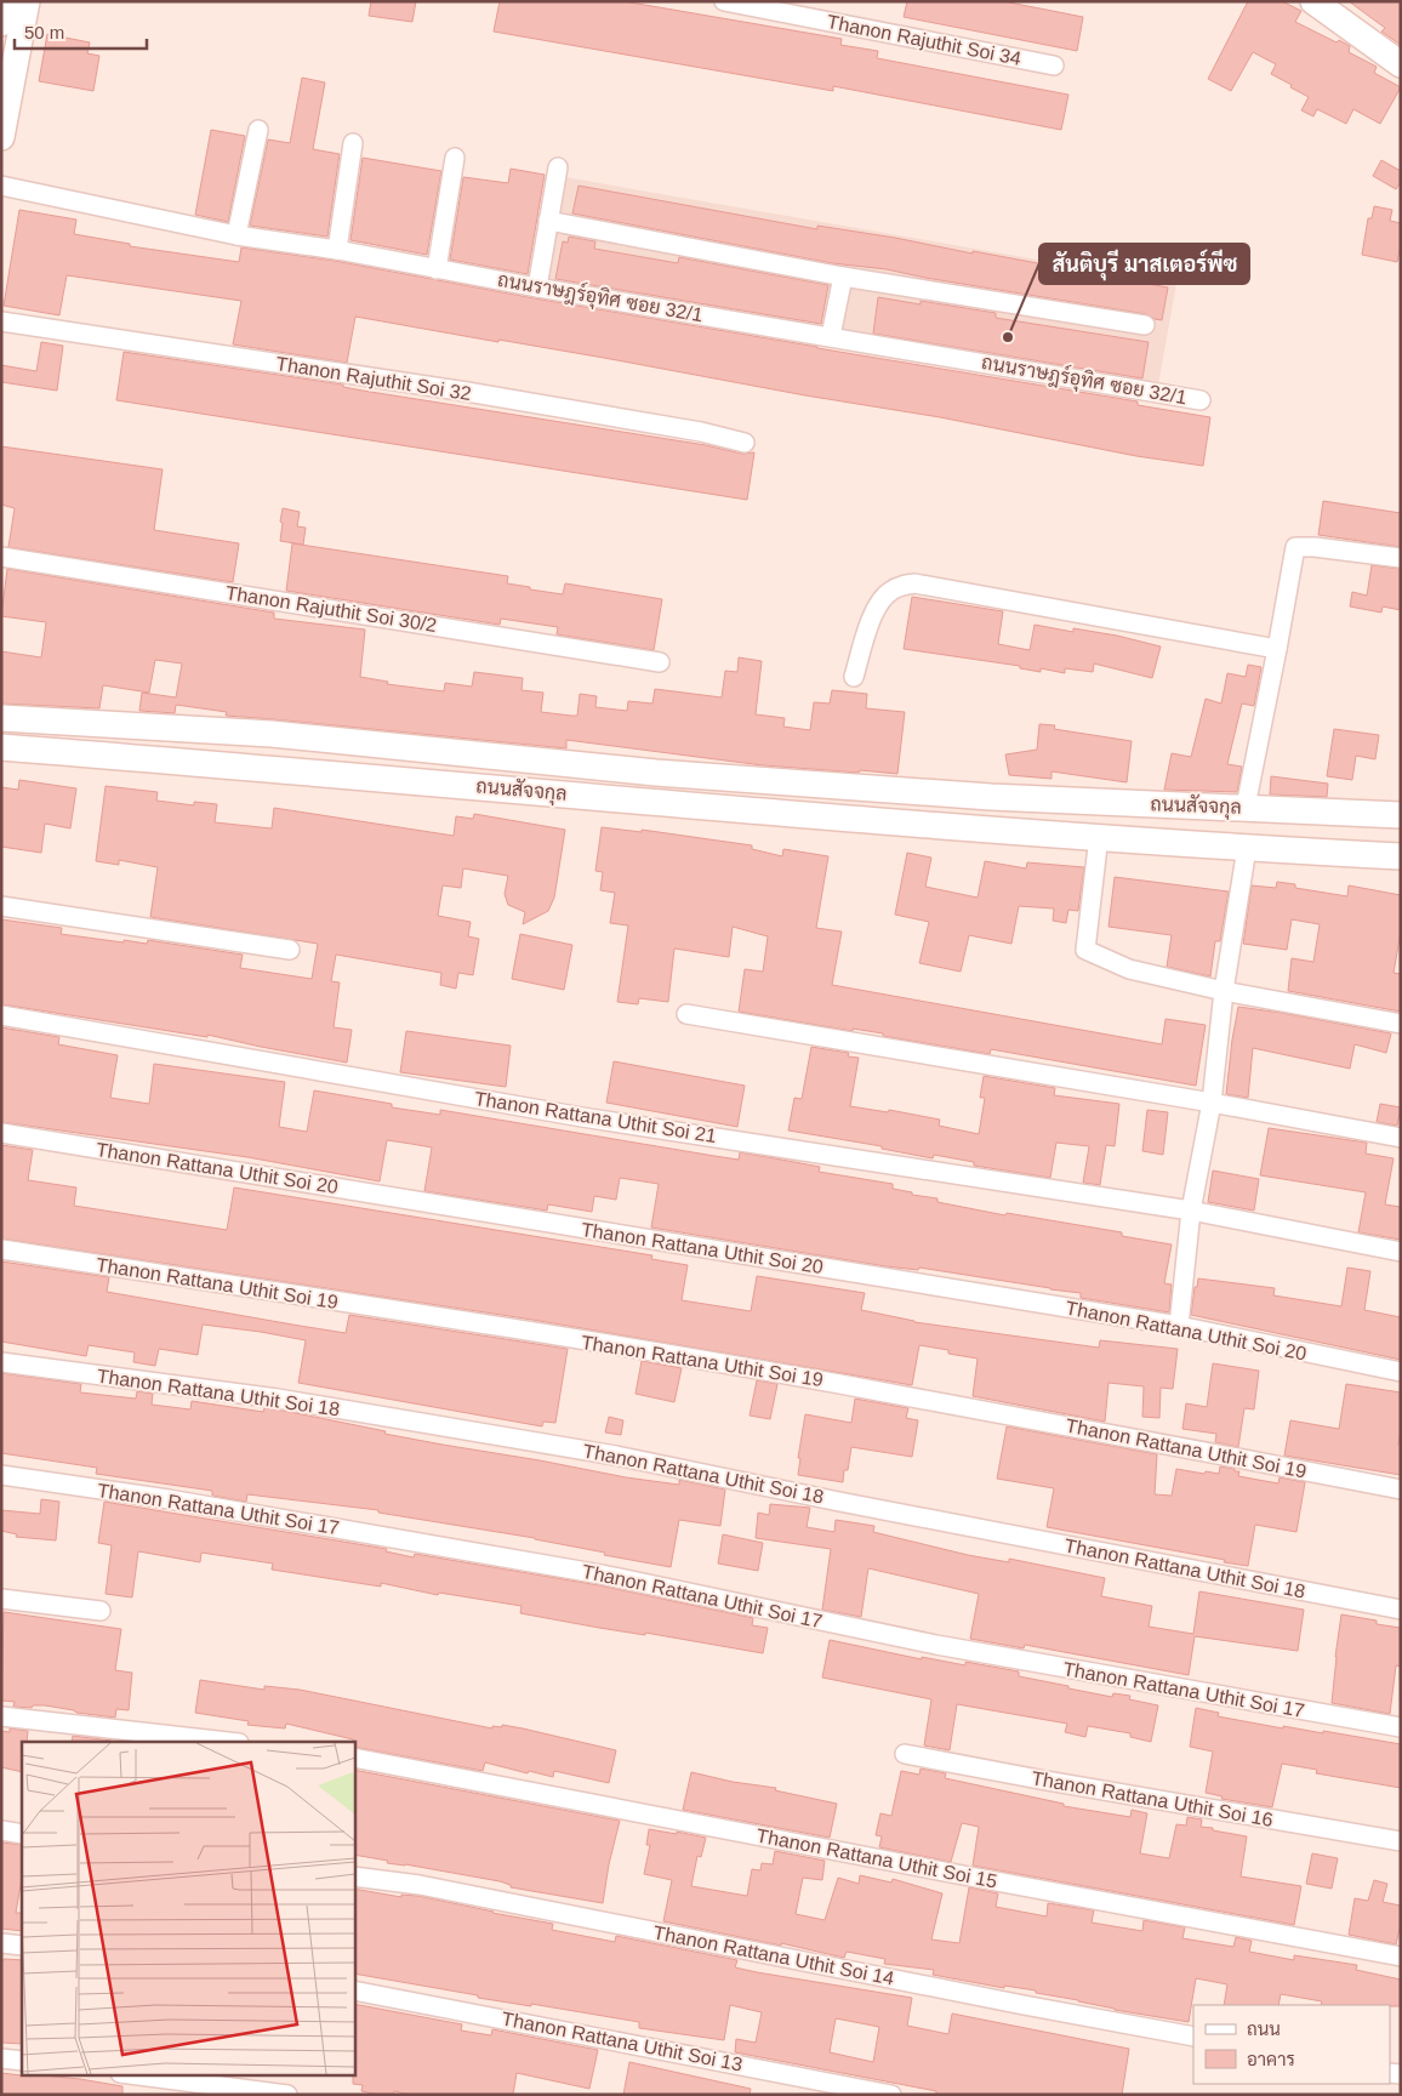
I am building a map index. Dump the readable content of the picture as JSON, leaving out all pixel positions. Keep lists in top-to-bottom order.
{
  "streets": {
    "street": [
      "Thanon Rajuthit Soi 34",
      "ถนนราษฎร์อุทิศ ซอย 32/1",
      "Thanon Rajuthit Soi 32",
      "Thanon Rajuthit Soi 30/2",
      "ถนนสัจจกุล",
      "Thanon Rattana Uthit Soi 21",
      "Thanon Rattana Uthit Soi 20",
      "Thanon Rattana Uthit Soi 19",
      "Thanon Rattana Uthit Soi 18",
      "Thanon Rattana Uthit Soi 17",
      "Thanon Rattana Uthit Soi 16",
      "Thanon Rattana Uthit Soi 15",
      "Thanon Rattana Uthit Soi 14",
      "Thanon Rattana Uthit Soi 13"
    ]
  },
  "places": ["สันติบุรี มาสเตอร์พีซ"],
  "legend": ["ถนน", "อาคาร"],
  "scale_bar": "50 m"
}
